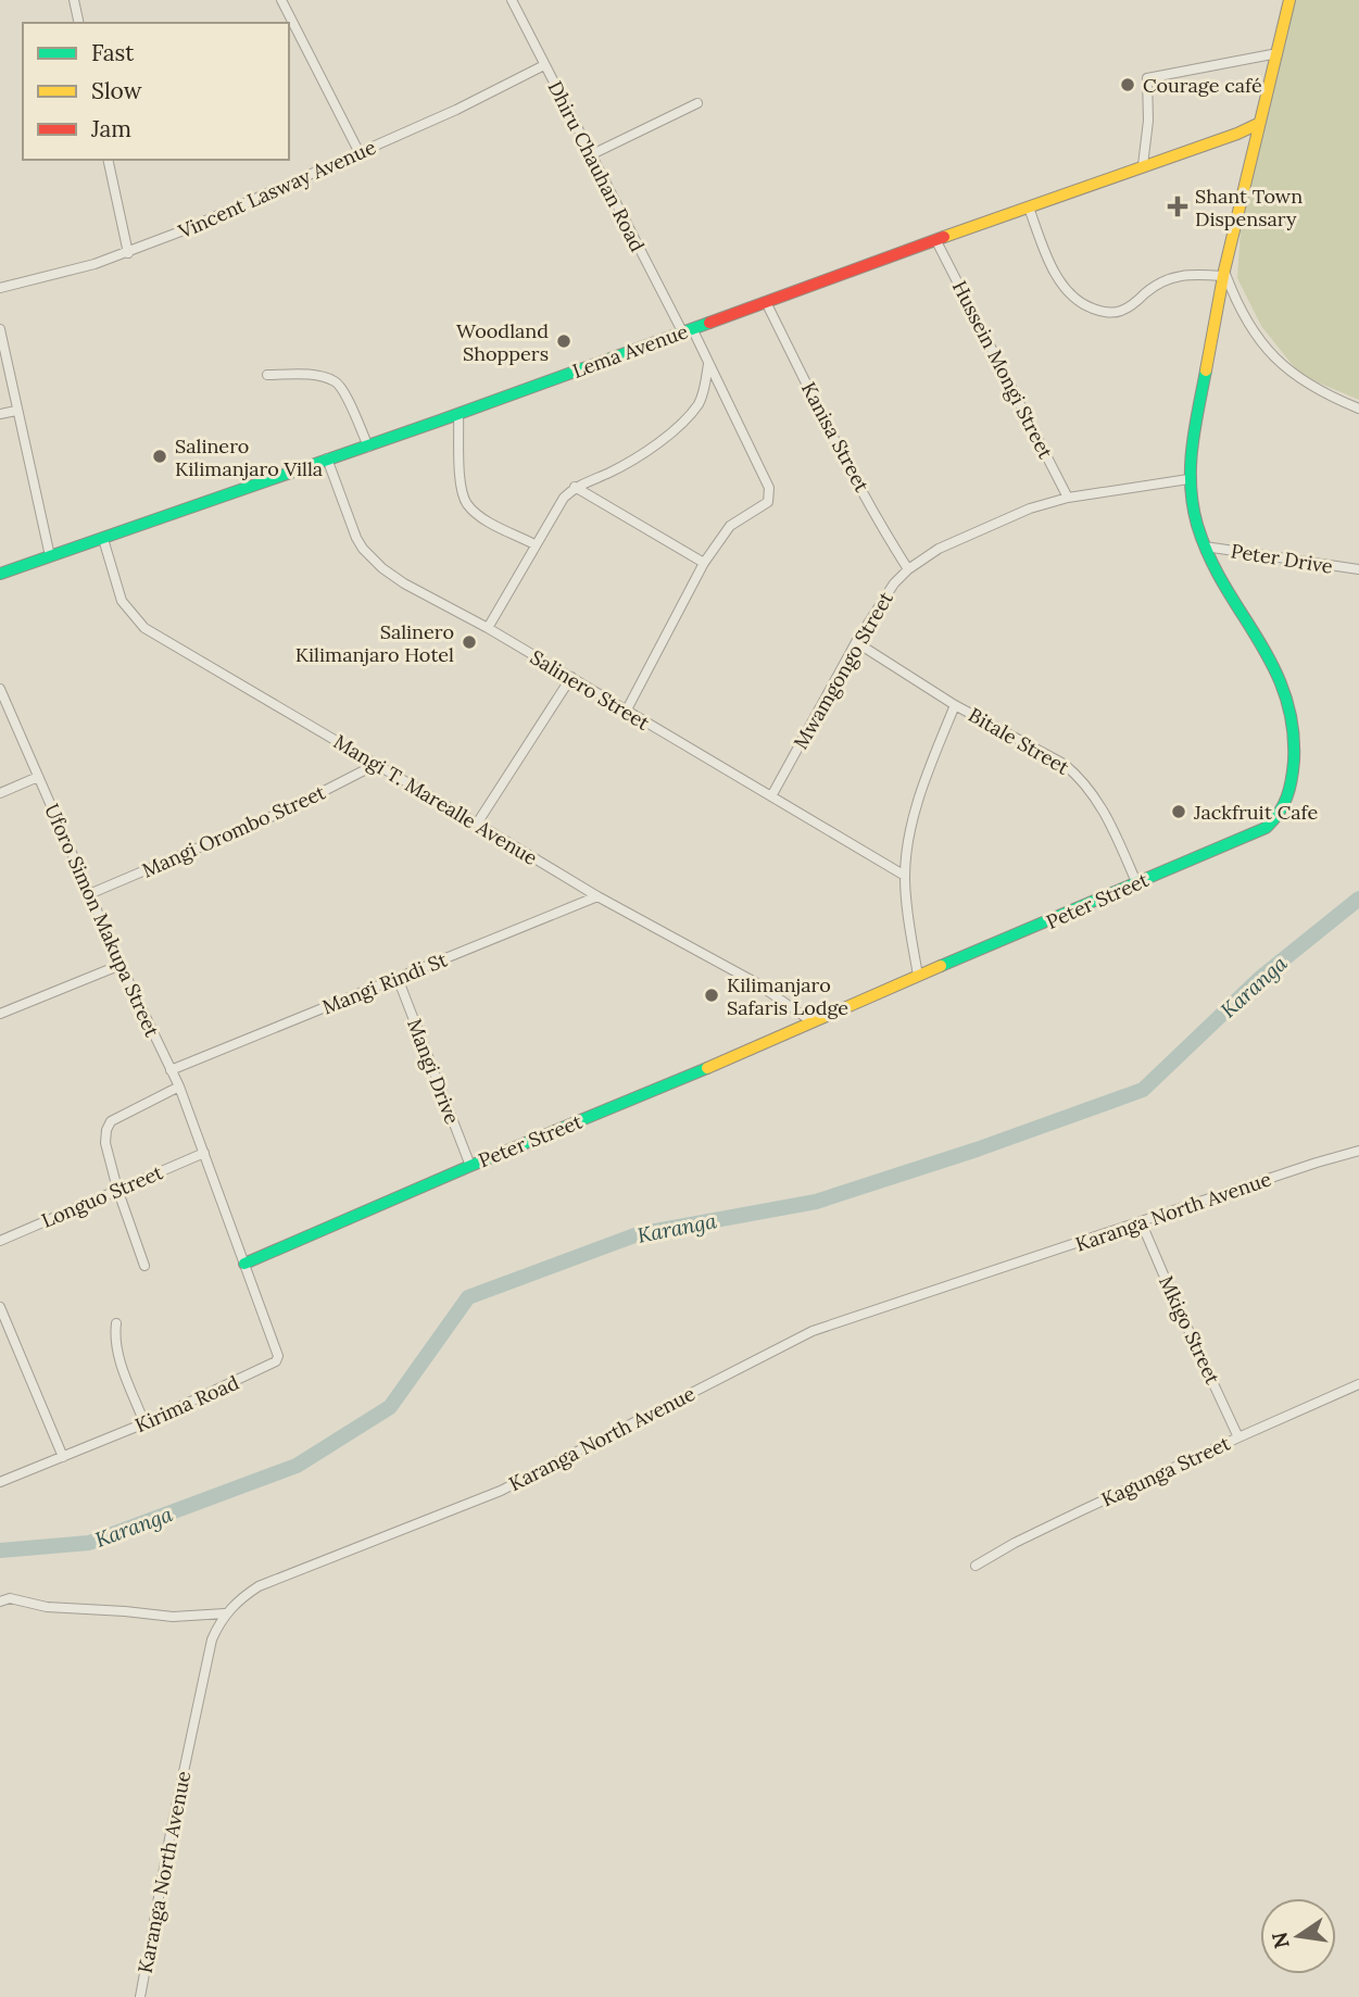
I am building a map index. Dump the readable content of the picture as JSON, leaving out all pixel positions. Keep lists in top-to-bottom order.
{
  "streets": {
    "street": [
      "Dhiru Chauhan Road",
      "Vincent Lasway Avenue",
      "Lema Avenue",
      "Hussein Mongi Street",
      "Kanisa Street",
      "Peter Drive",
      "Mwamgongo Street",
      "Salinero Street",
      "Bitale Street",
      "Mangi T. Marealle Avenue",
      "Mangi Orombo Street",
      "Peter Street",
      "Uforo Simon Makupa Street",
      "Mangi Rindi St",
      "Mangi Drive",
      "Longuo Street",
      "Karanga North Avenue",
      "Mkigo Street",
      "Kirima Road",
      "Kagunga Street"
    ]
  },
  "crossings": [
    ["Dhiru Chauhan Road", "Vincent Lasway Avenue"],
    ["Dhiru Chauhan Road", "Lema Avenue"],
    ["Lema Avenue", "Hussein Mongi Street"],
    ["Lema Avenue", "Kanisa Street"],
    ["Lema Avenue", "Salinero Street"],
    ["Lema Avenue", "Mangi T. Marealle Avenue"],
    ["Lema Avenue", "Peter Street"],
    ["Hussein Mongi Street", "Mwamgongo Street"],
    ["Kanisa Street", "Mwamgongo Street"],
    ["Peter Drive", "Peter Street"],
    ["Mwamgongo Street", "Salinero Street"],
    ["Mwamgongo Street", "Bitale Street"],
    ["Mwamgongo Street", "Peter Street"],
    ["Bitale Street", "Peter Street"],
    ["Mangi T. Marealle Avenue", "Mangi Orombo Street"],
    ["Mangi T. Marealle Avenue", "Peter Street"],
    ["Mangi T. Marealle Avenue", "Mangi Rindi St"],
    ["Mangi Orombo Street", "Uforo Simon Makupa Street"],
    ["Peter Street", "Uforo Simon Makupa Street"],
    ["Peter Street", "Mangi Drive"],
    ["Peter Street", "Kirima Road"],
    ["Uforo Simon Makupa Street", "Mangi Rindi St"],
    ["Uforo Simon Makupa Street", "Longuo Street"],
    ["Uforo Simon Makupa Street", "Kirima Road"],
    ["Mangi Rindi St", "Mangi Drive"],
    ["Karanga North Avenue", "Mkigo Street"],
    ["Mkigo Street", "Kagunga Street"]
  ],
  "water": ["Karanga"],
  "places": {
    "other": [
      "Courage café",
      "Woodland Shoppers",
      "Salinero Kilimanjaro Villa",
      "Salinero Kilimanjaro Hotel",
      "Jackfruit Cafe",
      "Kilimanjaro Safaris Lodge"
    ],
    "health": ["Shant Town Dispensary"]
  },
  "legend": ["Fast", "Slow", "Jam"],
  "north": "left"
}
